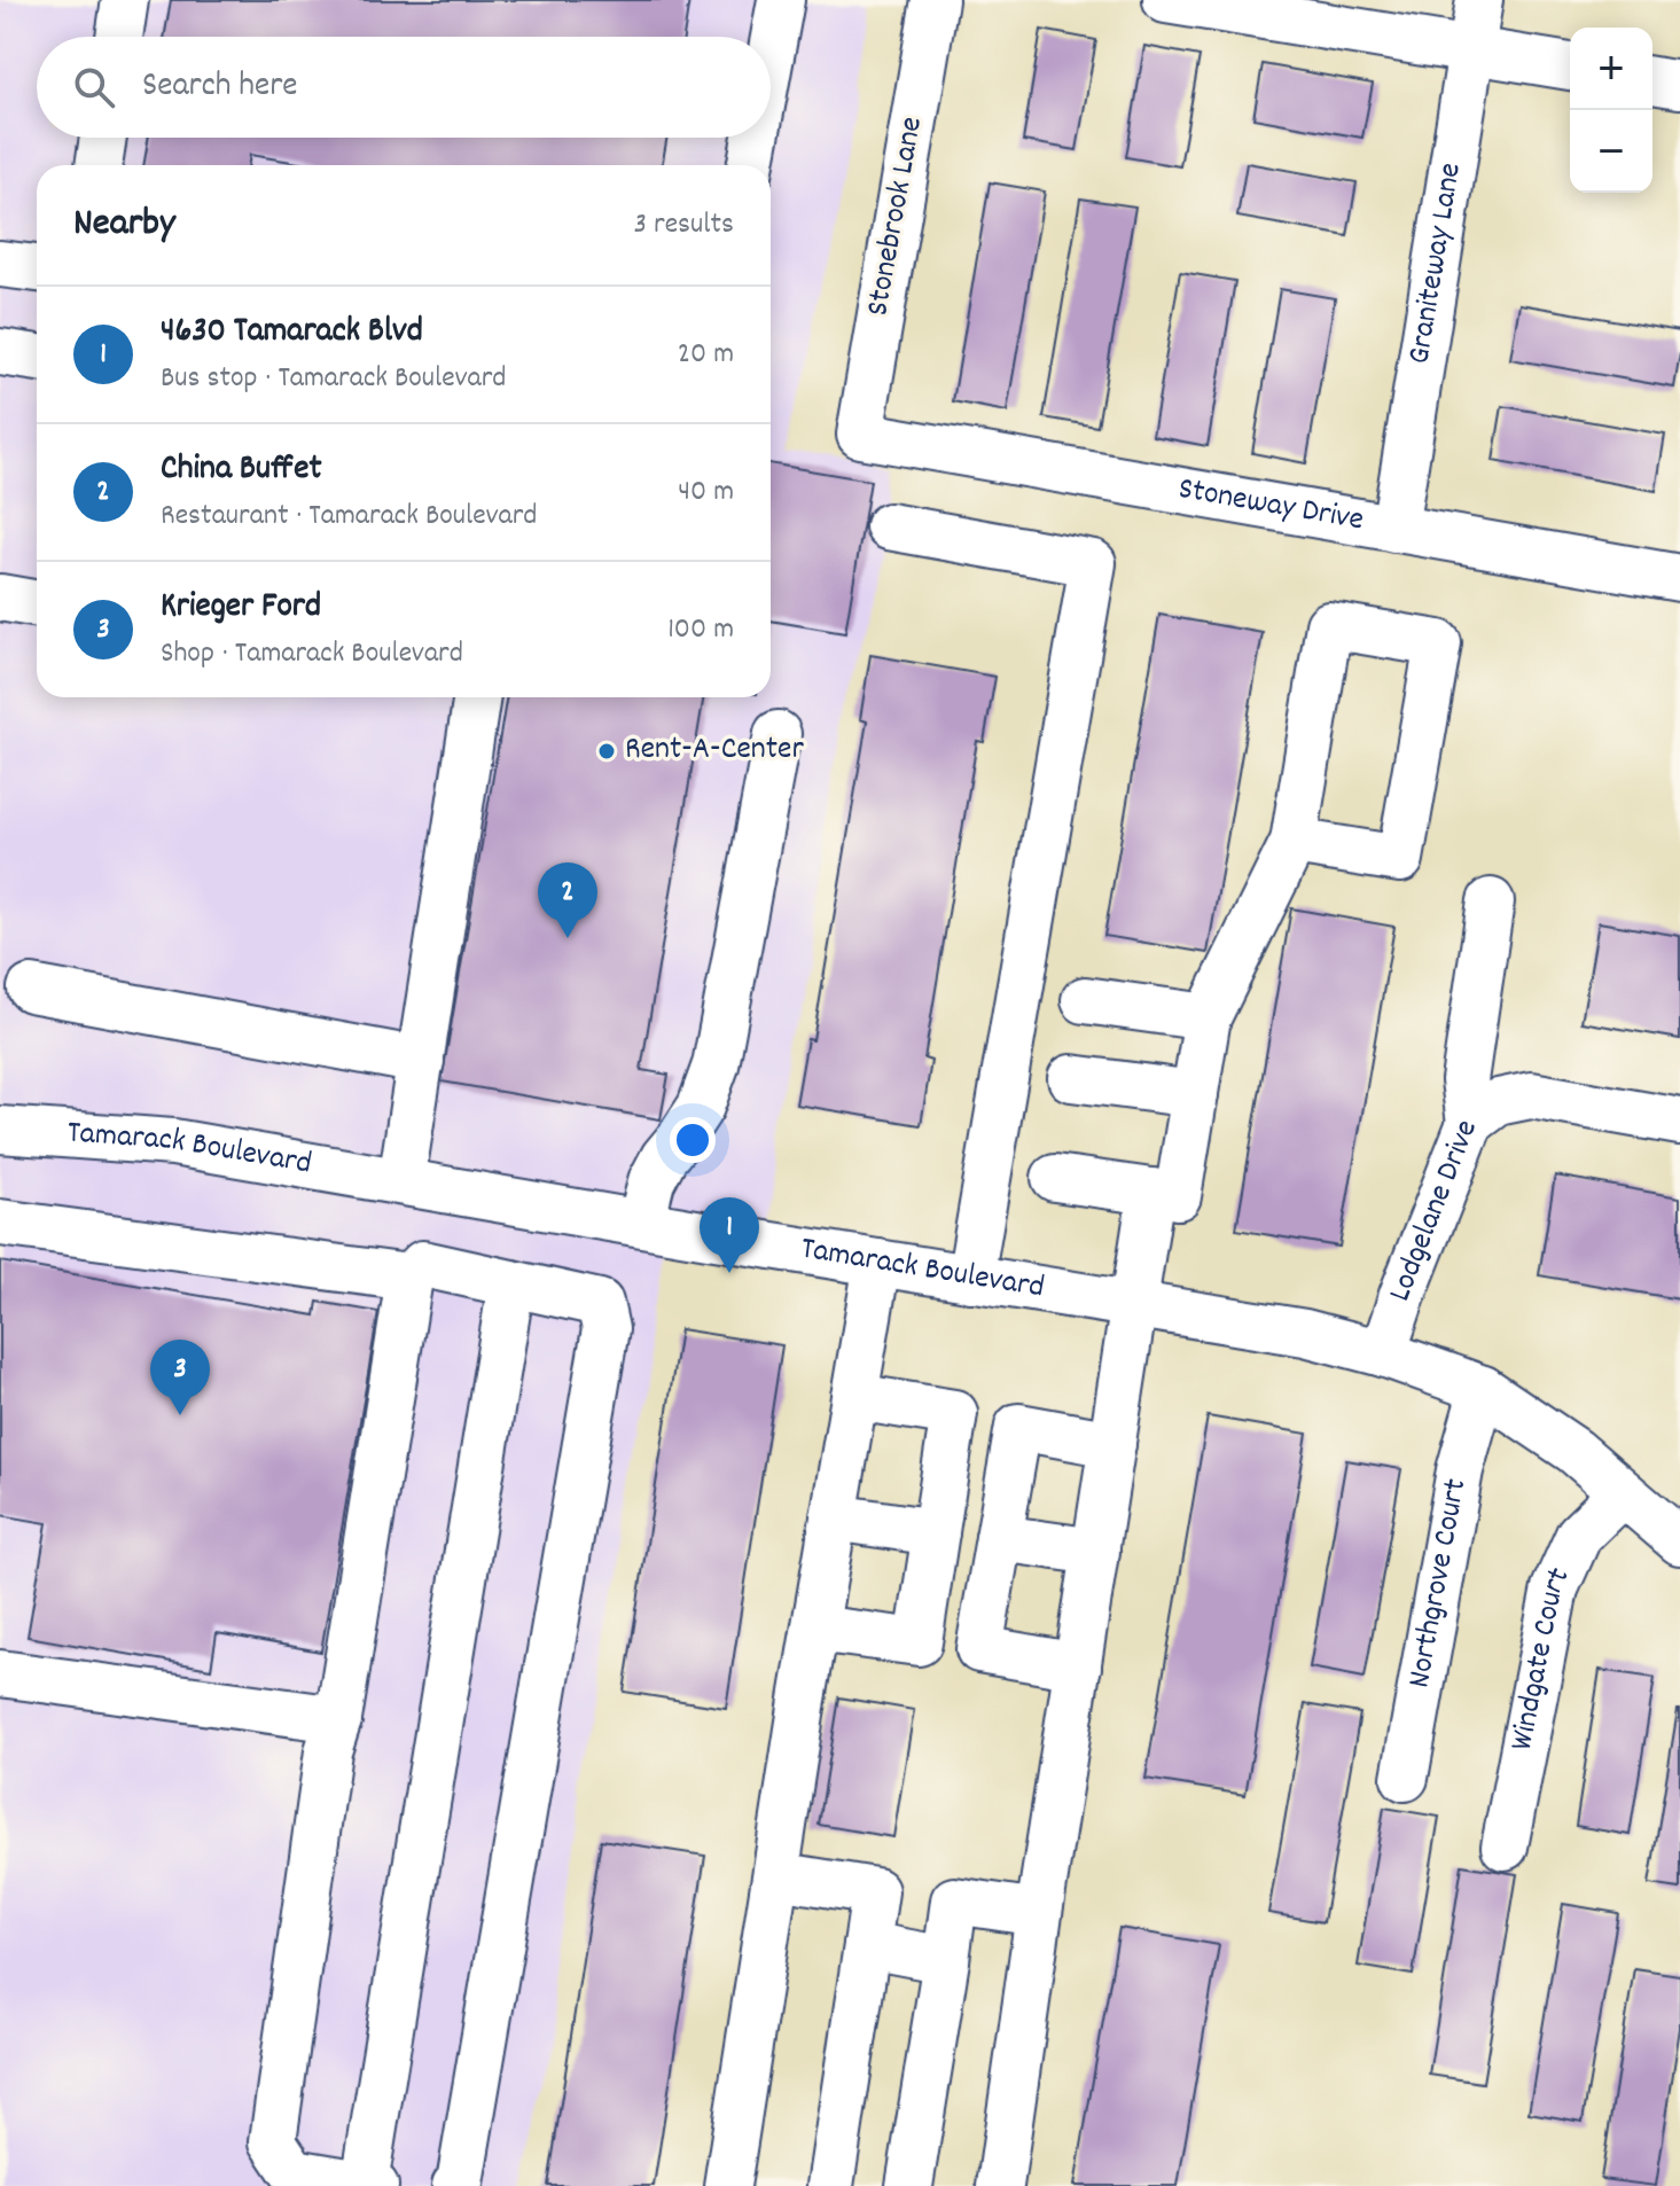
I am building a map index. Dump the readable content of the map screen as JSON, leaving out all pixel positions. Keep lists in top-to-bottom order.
{
  "streets": {
    "street": [
      "Stonebrook Lane",
      "Graniteway Lane",
      "Stoneway Drive",
      "Tamarack Boulevard",
      "Lodgelane Drive",
      "Northgrove Court",
      "Windgate Court"
    ]
  },
  "crossings": [
    ["Stonebrook Lane", "Stoneway Drive"],
    ["Graniteway Lane", "Stoneway Drive"],
    ["Tamarack Boulevard", "Lodgelane Drive"],
    ["Tamarack Boulevard", "Northgrove Court"],
    ["Tamarack Boulevard", "Windgate Court"]
  ],
  "places": ["Rent-A-Center"],
  "page": {
    "map_buttons": ["+", "−"],
    "search": "Search here",
    "heading": ["Nearby", "3 results"],
    "list": [
      {
        "mark": "1",
        "name": "4630 Tamarack Blvd",
        "note": "Bus stop · Tamarack Boulevard",
        "value": "20 m"
      },
      {
        "mark": "2",
        "name": "China Buffet",
        "note": "Restaurant · Tamarack Boulevard",
        "value": "40 m"
      },
      {
        "mark": "3",
        "name": "Krieger Ford",
        "note": "Shop · Tamarack Boulevard",
        "value": "100 m"
      }
    ],
    "pins": ["2", "1", "3"]
  }
}
